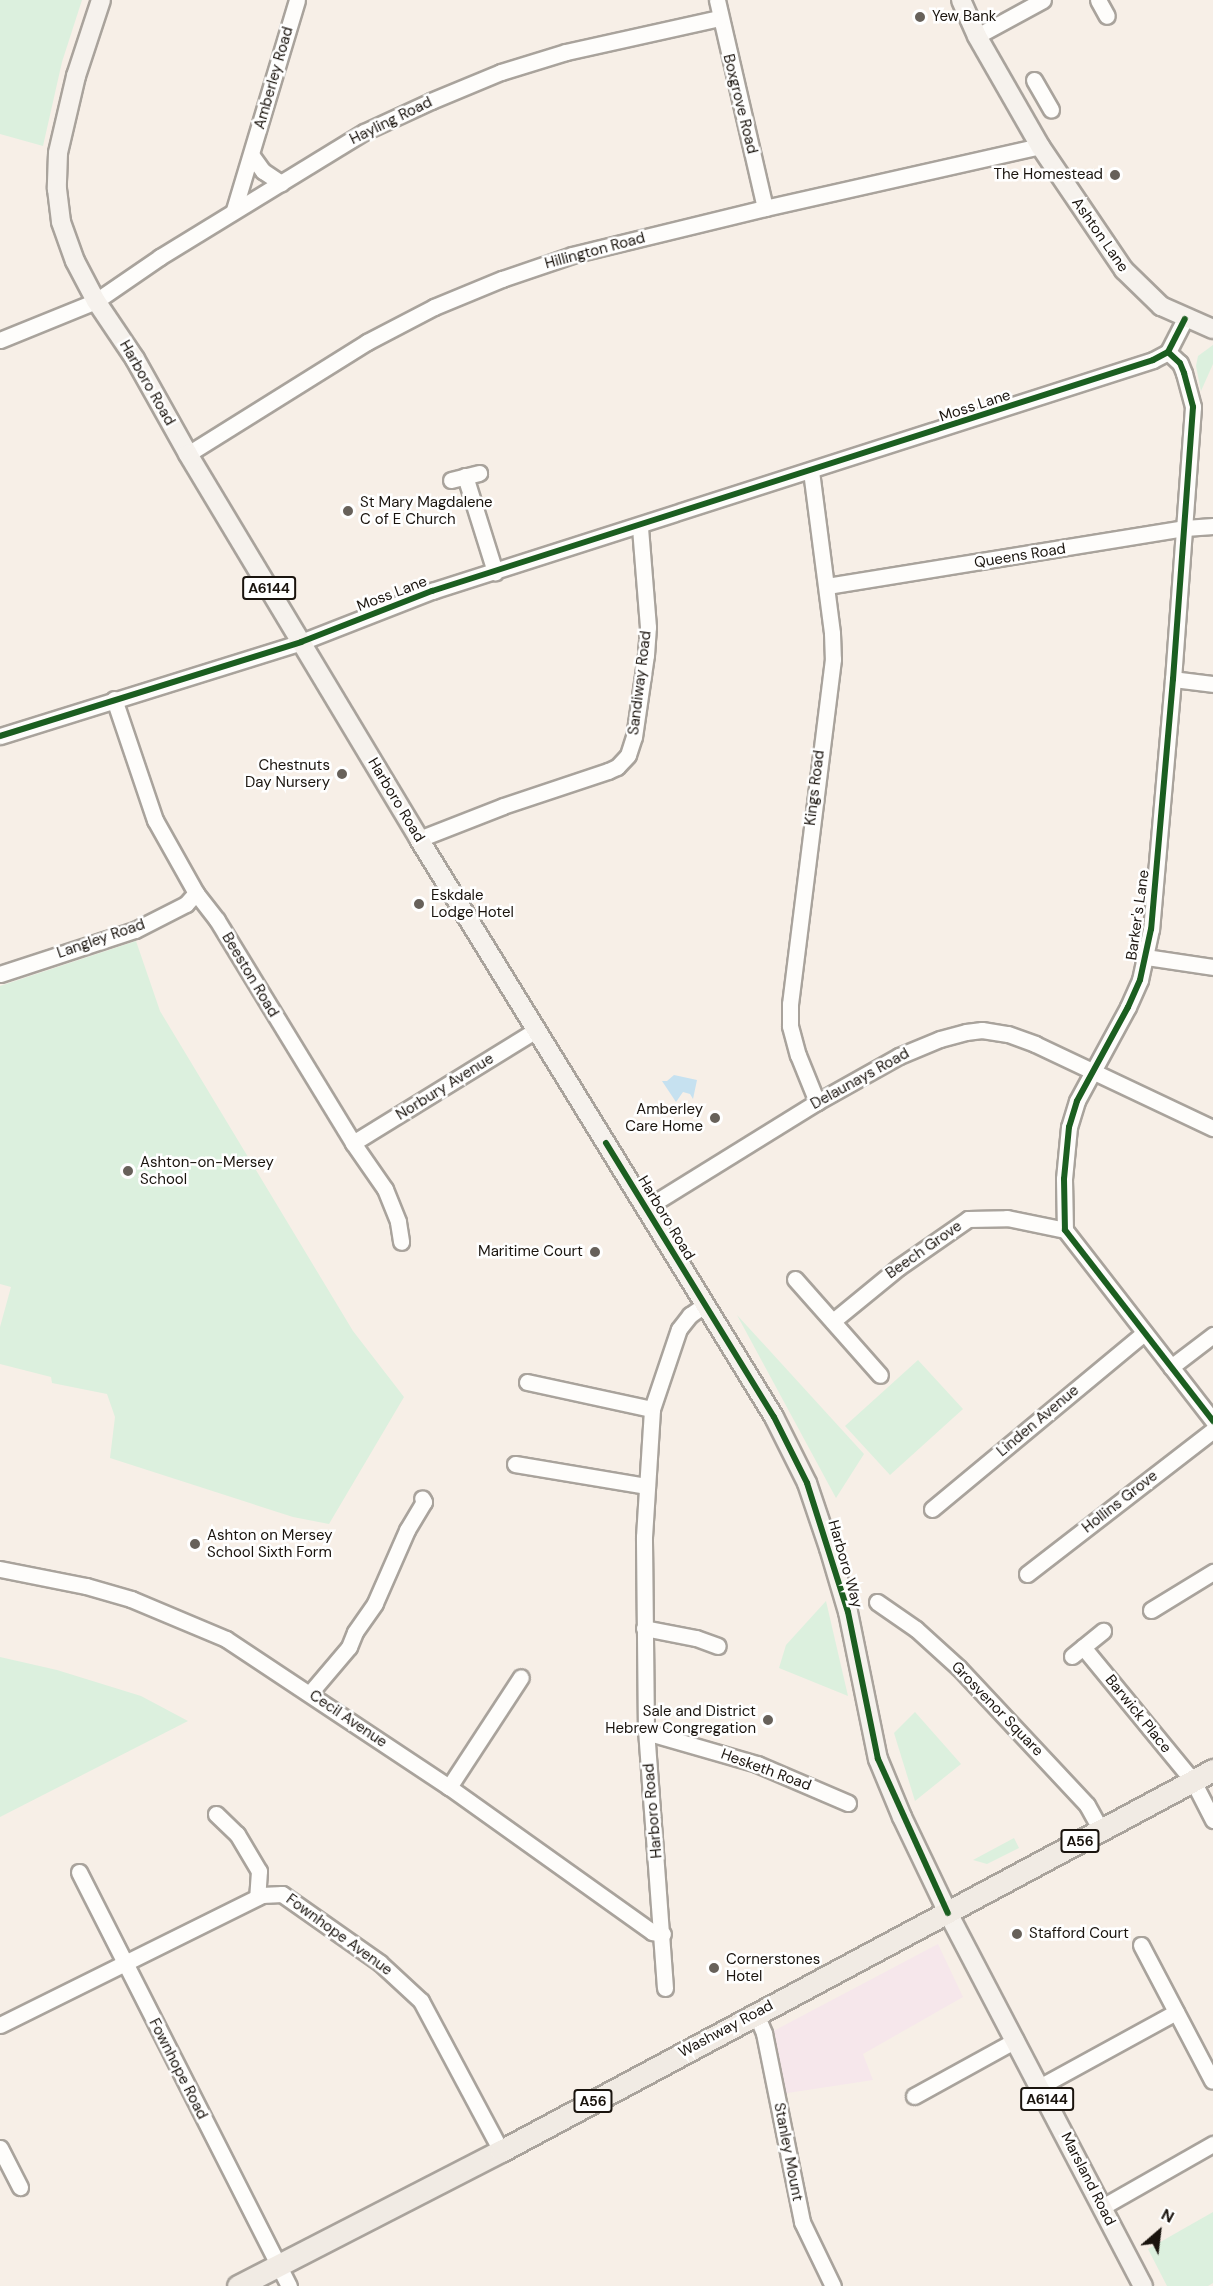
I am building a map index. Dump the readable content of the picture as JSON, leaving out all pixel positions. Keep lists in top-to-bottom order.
{
  "streets": {
    "highway": ["A56", "Washway Road"],
    "main road": [
      "Ashton Lane",
      "Harboro Road",
      "A6144",
      "Harboro Way",
      "Marsland Road"
    ],
    "street": [
      "Amberley Road",
      "Boxgrove Road",
      "Hayling Road",
      "Hillington Road",
      "Moss Lane",
      "Queens Road",
      "Sandiway Road",
      "Kings Road",
      "Barker's Lane",
      "Langley Road",
      "Beeston Road",
      "Delaunays Road",
      "Norbury Avenue",
      "Beech Grove",
      "Linden Avenue",
      "Hollins Grove",
      "Grosvenor Square",
      "Barwick Place",
      "Cecil Avenue",
      "Hesketh Road",
      "Fownhope Avenue",
      "Fownhope Road",
      "Stanley Mount"
    ]
  },
  "crossings": [
    ["Amberley Road", "Hayling Road"],
    ["Boxgrove Road", "Hayling Road"],
    ["Boxgrove Road", "Hillington Road"],
    ["Hayling Road", "Harboro Road"],
    ["Ashton Lane", "Hillington Road"],
    ["Hillington Road", "Harboro Road"],
    ["Harboro Road", "Moss Lane"],
    ["Harboro Road", "Sandiway Road"],
    ["Harboro Road", "Delaunays Road"],
    ["Harboro Road", "Norbury Avenue"],
    ["Harboro Road", "Harboro Way"],
    ["Harboro Road", "Cecil Avenue"],
    ["Harboro Road", "Hesketh Road"],
    ["Moss Lane", "Sandiway Road"],
    ["Moss Lane", "Kings Road"],
    ["Moss Lane", "Barker's Lane"],
    ["Moss Lane", "Beeston Road"],
    ["Queens Road", "Kings Road"],
    ["Queens Road", "Barker's Lane"],
    ["Kings Road", "Delaunays Road"],
    ["Barker's Lane", "Delaunays Road"],
    ["Barker's Lane", "Beech Grove"],
    ["Langley Road", "Beeston Road"],
    ["Beeston Road", "Norbury Avenue"],
    ["Harboro Way", "Washway Road"],
    ["Harboro Way", "Marsland Road"],
    ["Grosvenor Square", "Washway Road"],
    ["Barwick Place", "Washway Road"],
    ["Fownhope Avenue", "Washway Road"],
    ["Fownhope Avenue", "Fownhope Road"],
    ["Washway Road", "Fownhope Road"],
    ["Washway Road", "Stanley Mount"],
    ["Washway Road", "Marsland Road"]
  ],
  "places": [
    "Yew Bank",
    "The Homestead",
    "St Mary Magdalene C of E Church",
    "Chestnuts Day Nursery",
    "Eskdale Lodge Hotel",
    "Amberley Care Home",
    "Ashton-on-Mersey School",
    "Maritime Court",
    "Ashton on Mersey School Sixth Form",
    "Sale and District Hebrew Congregation",
    "Stafford Court",
    "Cornerstones Hotel"
  ],
  "north": "top right"
}
